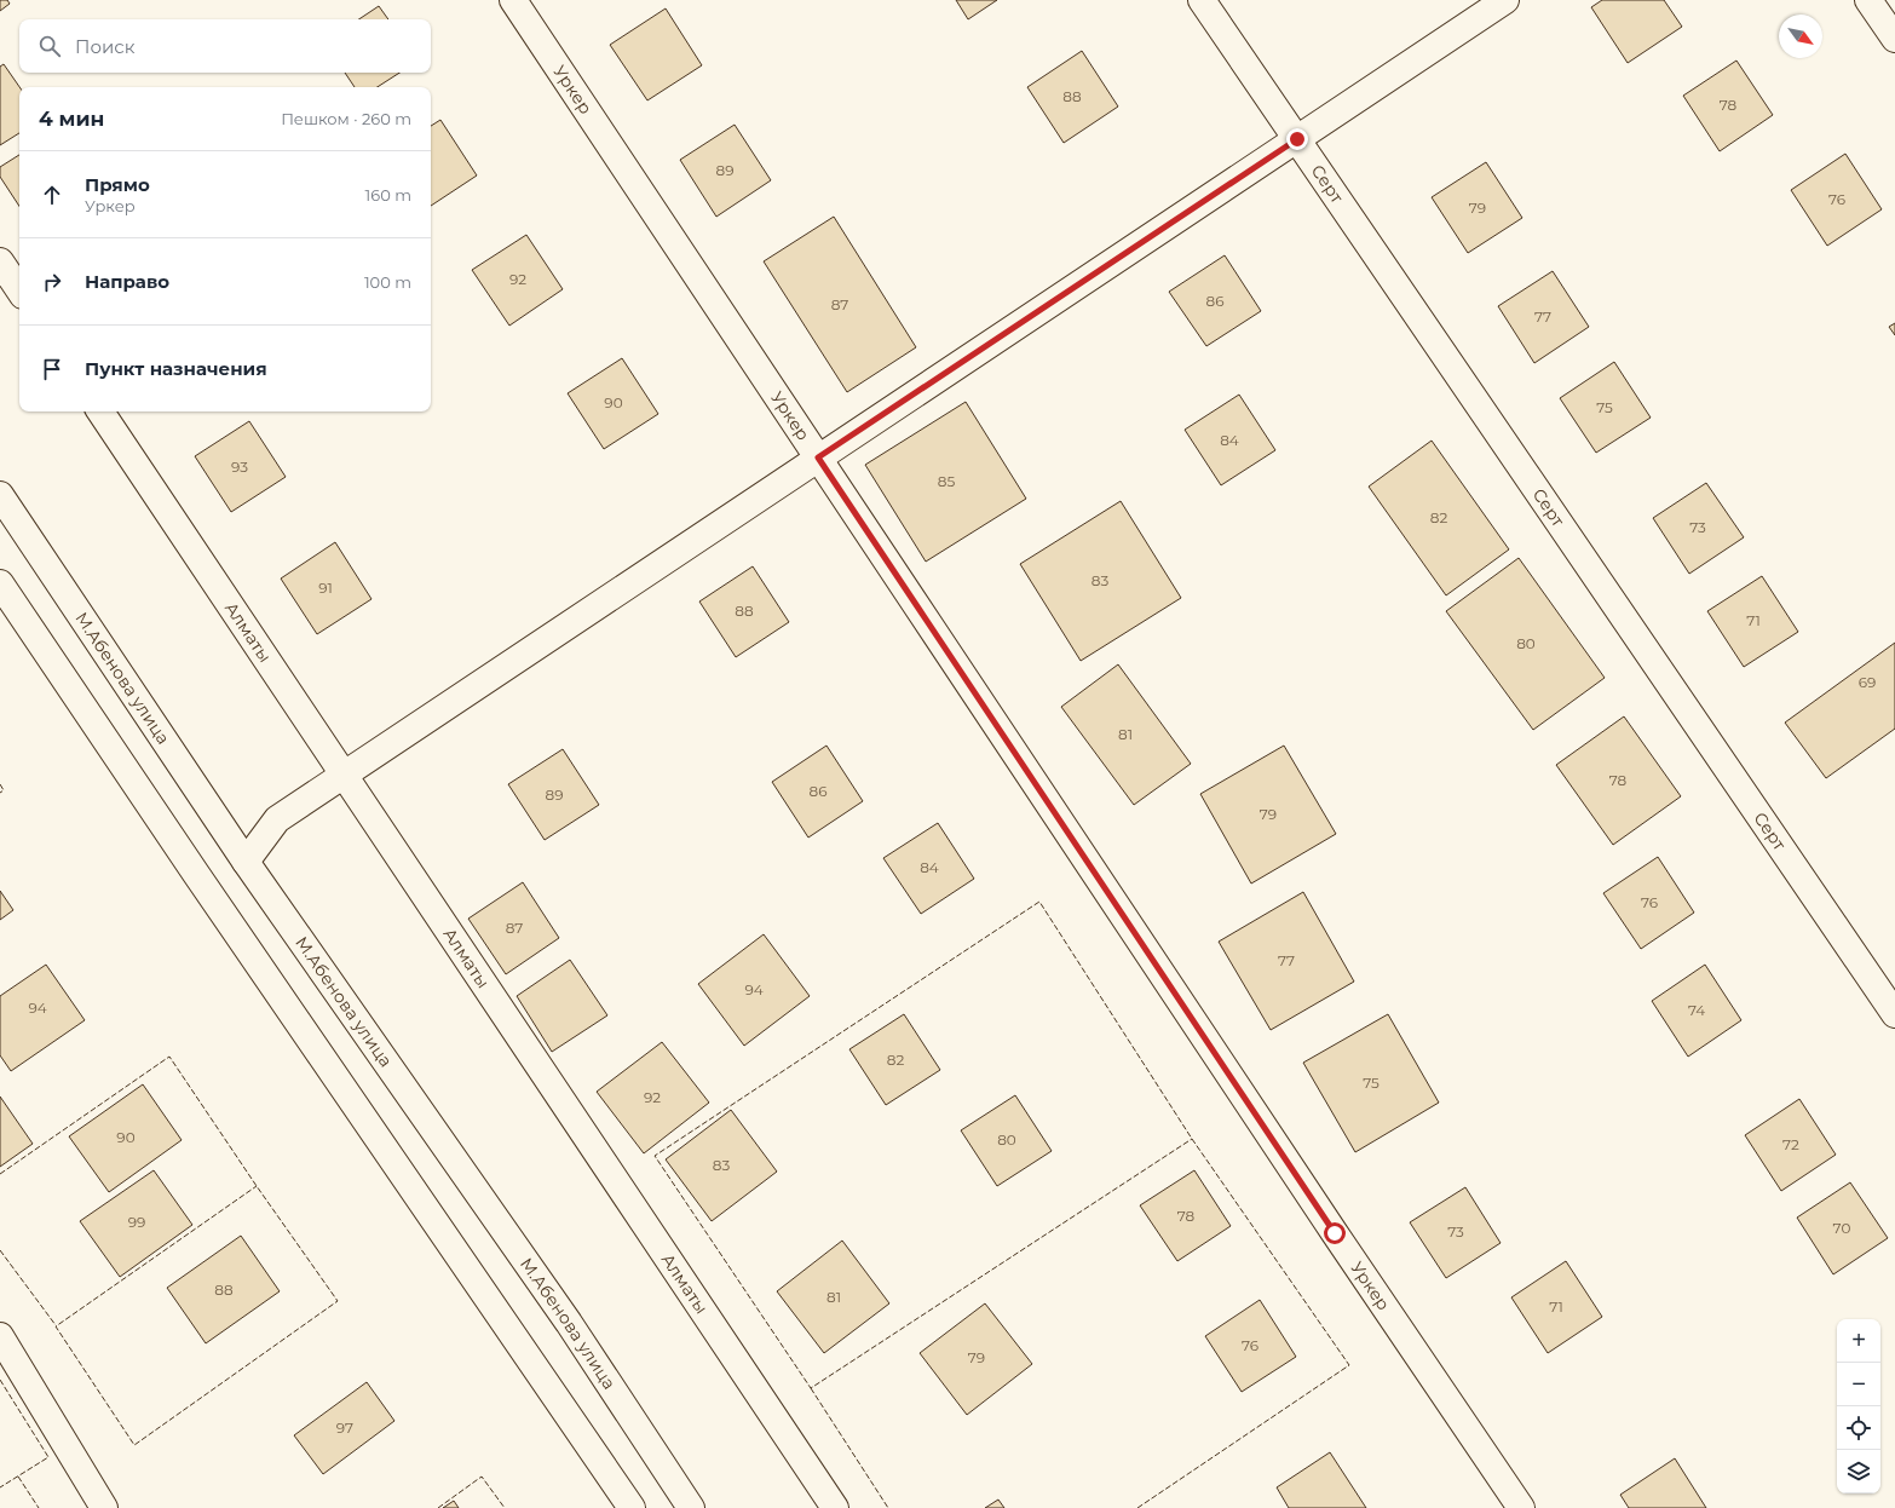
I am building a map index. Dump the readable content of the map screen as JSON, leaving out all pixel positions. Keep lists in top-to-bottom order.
{
  "streets": {
    "street": [
      "Уркер",
      "Серт",
      "Алматы",
      "М.Абенова улица"
    ]
  },
  "house_numbers": [
    "88",
    "78",
    "89",
    "76",
    "79",
    "92",
    "86",
    "87",
    "77",
    "90",
    "75",
    "84",
    "93",
    "85",
    "82",
    "73",
    "83",
    "91",
    "88",
    "71",
    "80",
    "69",
    "81",
    "78",
    "86",
    "89",
    "79",
    "84",
    "76",
    "87",
    "77",
    "94",
    "94",
    "74",
    "82",
    "75",
    "92",
    "90",
    "80",
    "72",
    "83",
    "78",
    "99",
    "70",
    "73",
    "88",
    "81",
    "71",
    "76",
    "79",
    "97"
  ],
  "north": "bottom right",
  "page": {
    "search": "Поиск",
    "heading": ["4 мин", "Пешком · 260 m"],
    "list": [
      ["Прямо", "Уркер", "160 m"],
      ["Направо", "100 m"],
      "Пункт назначения"
    ],
    "map_buttons": ["+", "−"]
  }
}
